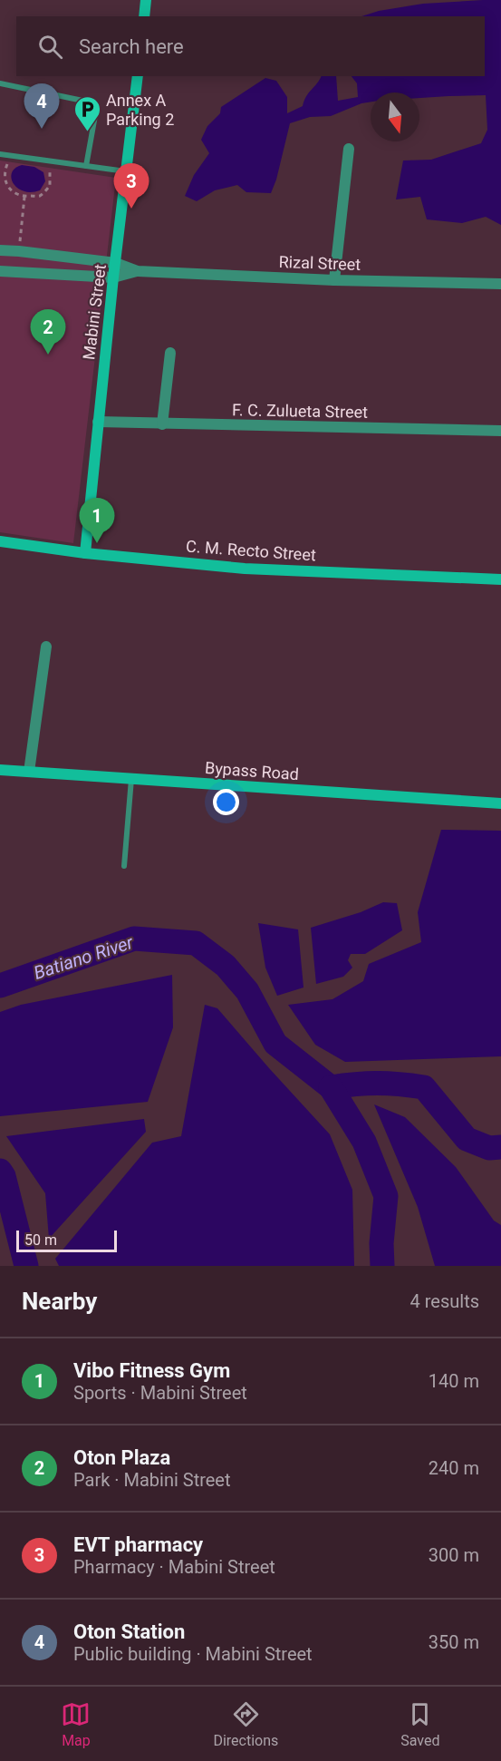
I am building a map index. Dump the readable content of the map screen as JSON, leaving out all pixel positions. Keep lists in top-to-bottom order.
{
  "streets": {
    "street": [
      "Rizal Street",
      "Mabini Street",
      "F. C. Zulueta Street",
      "C. M. Recto Street",
      "Bypass Road"
    ]
  },
  "crossings": [
    ["Rizal Street", "Mabini Street"],
    ["Mabini Street", "F. C. Zulueta Street"],
    ["Mabini Street", "C. M. Recto Street"]
  ],
  "water": ["Batiano River"],
  "places": {
    "parking": ["Annex A Parking 2"]
  },
  "scale_bar": "50 m",
  "north": "bottom",
  "page": {
    "search": "Search here",
    "pins": [
      "4",
      "3",
      "2",
      "1"
    ],
    "scale": "50 m",
    "heading": ["Nearby", "4 results"],
    "list": [
      {
        "mark": "1",
        "name": "Vibo Fitness Gym",
        "note": "Sports · Mabini Street",
        "value": "140 m"
      },
      {
        "mark": "2",
        "name": "Oton Plaza",
        "note": "Park · Mabini Street",
        "value": "240 m"
      },
      {
        "mark": "3",
        "name": "EVT pharmacy",
        "note": "Pharmacy · Mabini Street",
        "value": "300 m"
      },
      {
        "mark": "4",
        "name": "Oton Station",
        "note": "Public building · Mabini Street",
        "value": "350 m"
      }
    ],
    "nav": ["Map", "Directions", "Saved"]
  }
}
